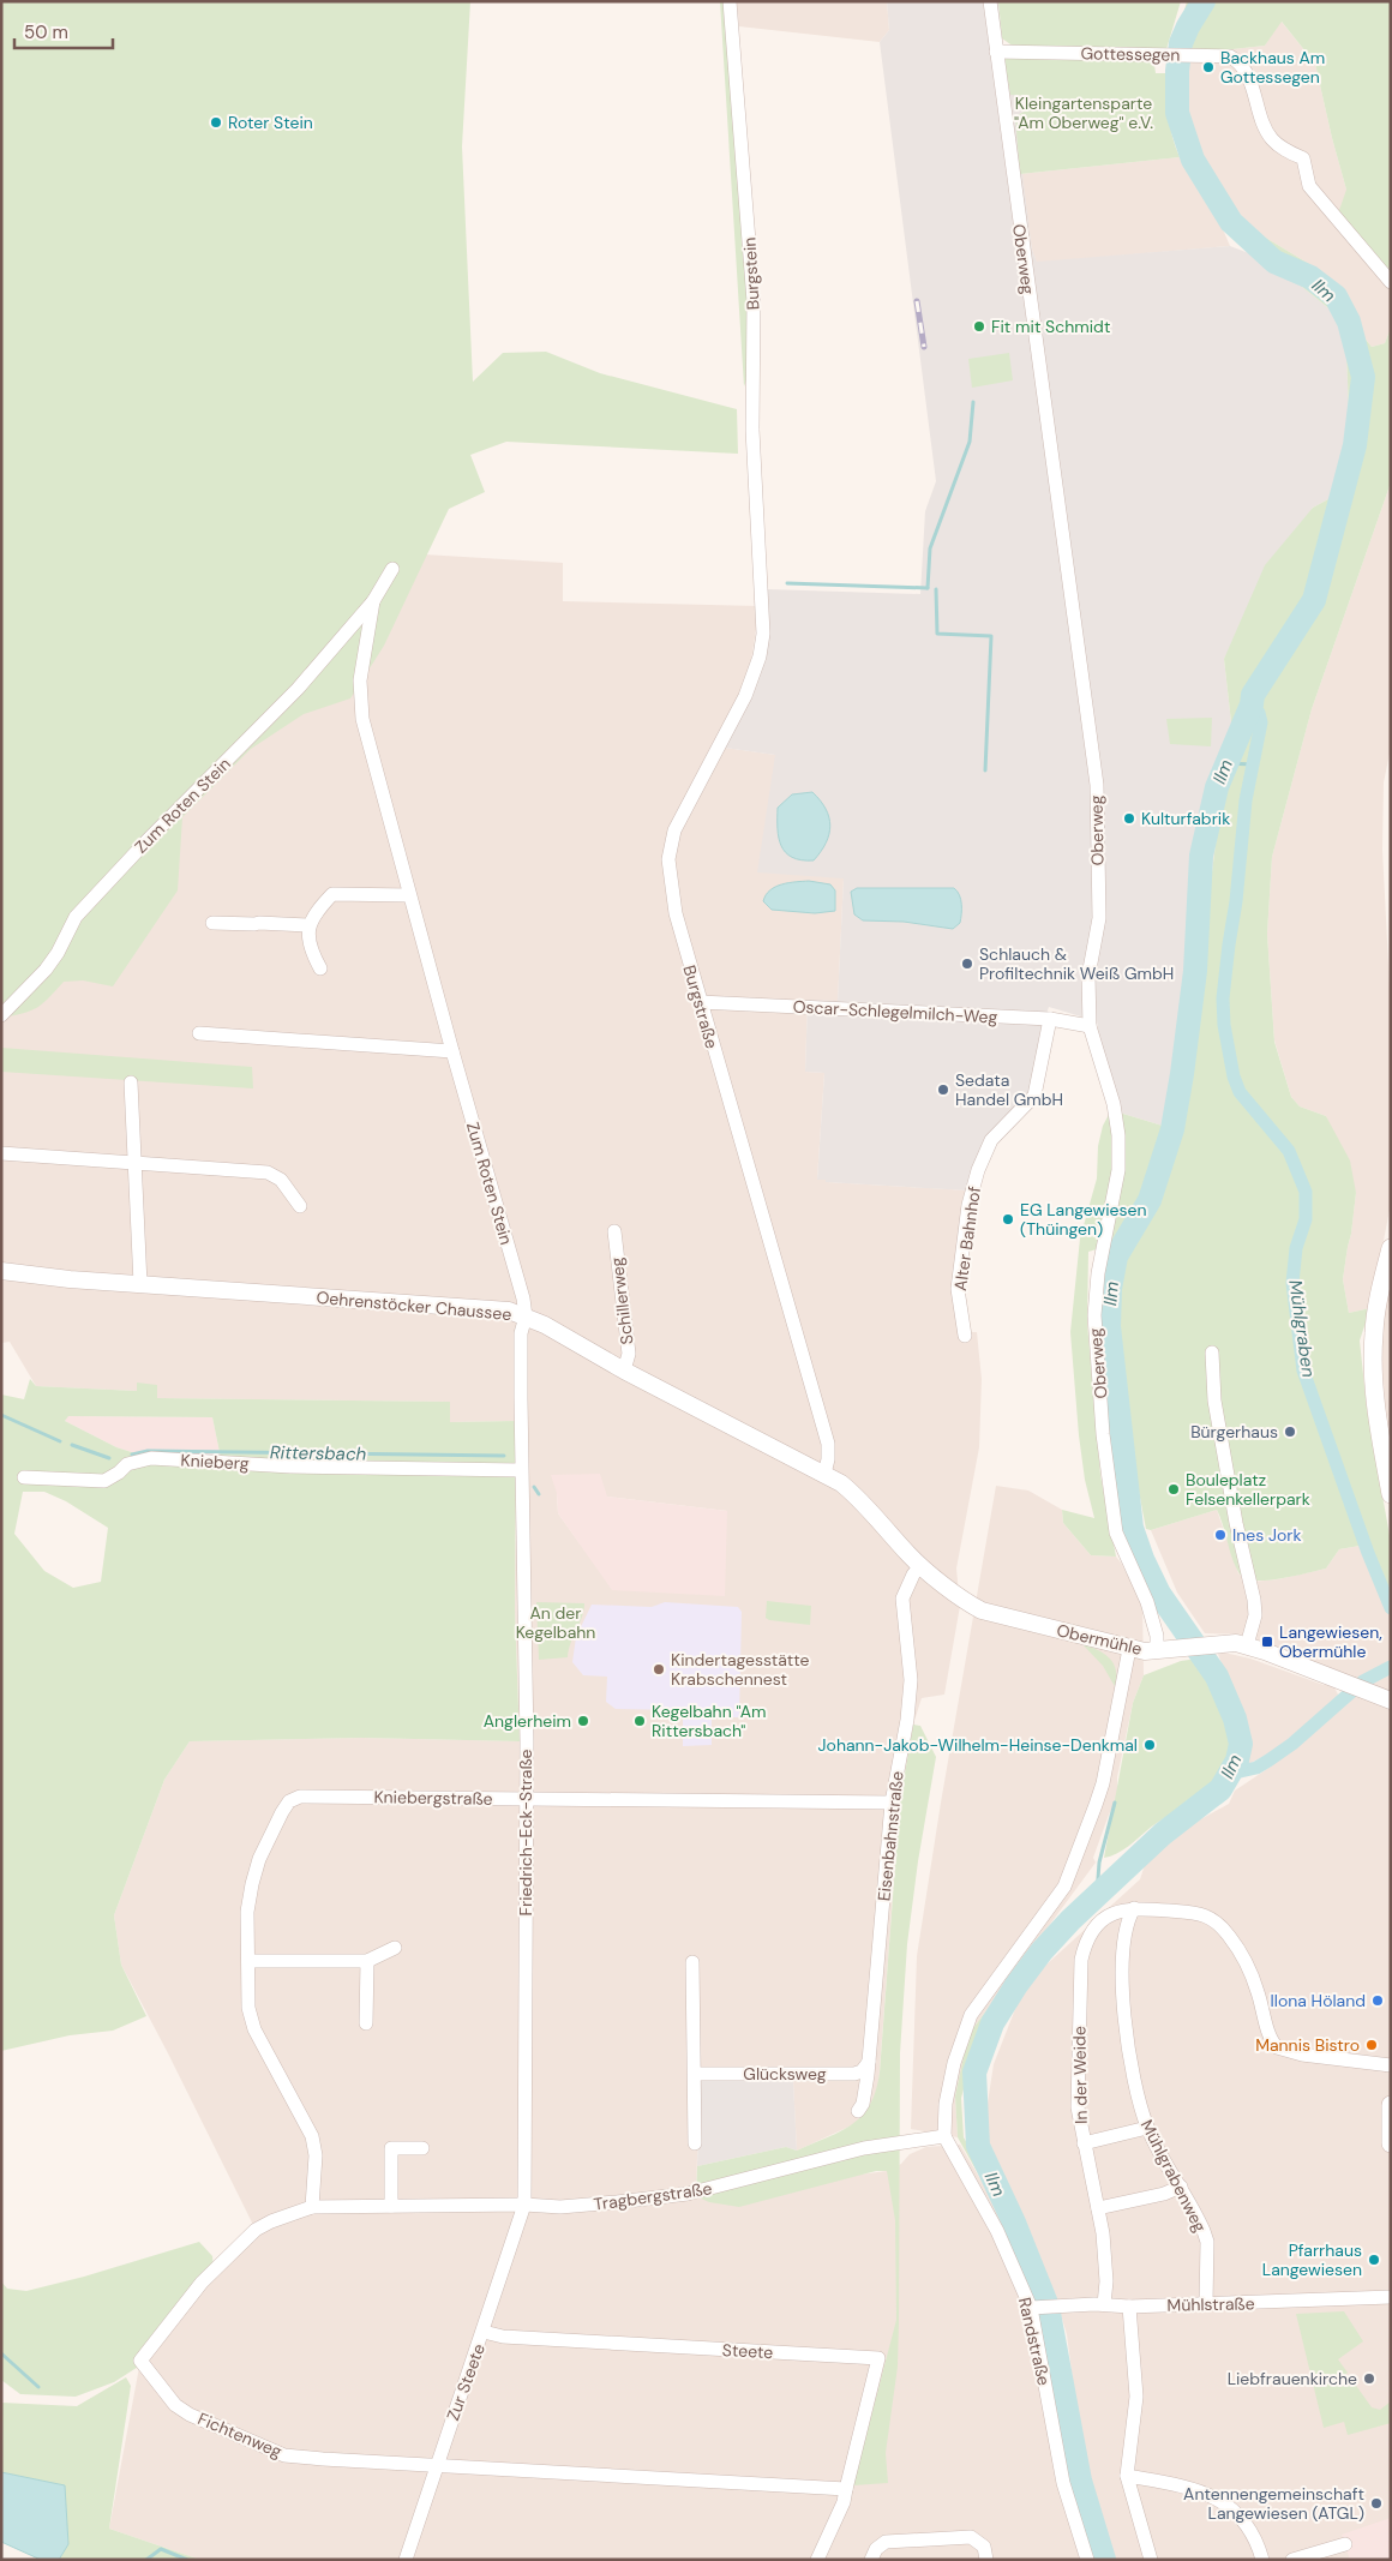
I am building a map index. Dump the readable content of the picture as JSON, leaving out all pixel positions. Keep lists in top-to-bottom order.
{
  "streets": {
    "street": [
      "Gottessegen",
      "Oberweg",
      "Burgstein",
      "Zum Roten Stein",
      "Burgstraße",
      "Oscar-Schlegelmilch-Weg",
      "Alter Bahnhof",
      "Schillerweg",
      "Oehrenstöcker Chaussee",
      "Knieberg",
      "Obermühle",
      "Kniebergstraße",
      "Friedrich-Eck-Straße",
      "Eisenbahnstraße",
      "Glücksweg",
      "In der Weide",
      "Mühlgrabenweg",
      "Tragbergstraße",
      "Mühlstraße",
      "Randstraße",
      "Steete",
      "Zur Steete",
      "Fichtenweg"
    ]
  },
  "crossings": [
    ["Gottessegen", "Oberweg"],
    ["Oberweg", "Oscar-Schlegelmilch-Weg"],
    ["Oberweg", "Obermühle"],
    ["Burgstein", "Burgstraße"],
    ["Zum Roten Stein", "Oehrenstöcker Chaussee"],
    ["Zum Roten Stein", "Friedrich-Eck-Straße"],
    ["Burgstraße", "Oscar-Schlegelmilch-Weg"],
    ["Burgstraße", "Oehrenstöcker Chaussee"],
    ["Oscar-Schlegelmilch-Weg", "Alter Bahnhof"],
    ["Schillerweg", "Oehrenstöcker Chaussee"],
    ["Oehrenstöcker Chaussee", "Obermühle"],
    ["Oehrenstöcker Chaussee", "Friedrich-Eck-Straße"],
    ["Oehrenstöcker Chaussee", "Eisenbahnstraße"],
    ["Knieberg", "Friedrich-Eck-Straße"],
    ["Kniebergstraße", "Friedrich-Eck-Straße"],
    ["Kniebergstraße", "Eisenbahnstraße"],
    ["Kniebergstraße", "Tragbergstraße"],
    ["Friedrich-Eck-Straße", "Tragbergstraße"],
    ["Friedrich-Eck-Straße", "Zur Steete"],
    ["Eisenbahnstraße", "Glücksweg"],
    ["In der Weide", "Mühlgrabenweg"],
    ["In der Weide", "Mühlstraße"],
    ["Mühlgrabenweg", "Mühlstraße"],
    ["Tragbergstraße", "Randstraße"],
    ["Tragbergstraße", "Zur Steete"],
    ["Tragbergstraße", "Fichtenweg"],
    ["Mühlstraße", "Randstraße"],
    ["Steete", "Zur Steete"],
    ["Zur Steete", "Fichtenweg"]
  ],
  "water": ["Ilm", "Mühlgraben", "Rittersbach"],
  "parks": ["Kleingartensparte \"Am Oberweg\" e.V.", "An der Kegelbahn"],
  "places": {
    "other": [
      "Backhaus Am Gottessegen",
      "Roter Stein",
      "Fit mit Schmidt",
      "Kulturfabrik",
      "Schlauch & Profiltechnik Weiß GmbH",
      "Sedata Handel GmbH",
      "EG Langewiesen (Thüingen)",
      "Bürgerhaus",
      "Bouleplatz Felsenkellerpark",
      "Ines Jork",
      "Kindertagesstätte Krabschennest",
      "Anglerheim",
      "Kegelbahn \"Am Rittersbach\"",
      "Johann-Jakob-Wilhelm-Heinse-Denkmal",
      "Ilona Höland",
      "Mannis Bistro",
      "Pfarrhaus Langewiesen",
      "Liebfrauenkirche",
      "Antennengemeinschaft Langewiesen (ATGL)"
    ],
    "transit": ["Langewiesen, Obermühle"]
  },
  "scale_bar": "50 m"
}
